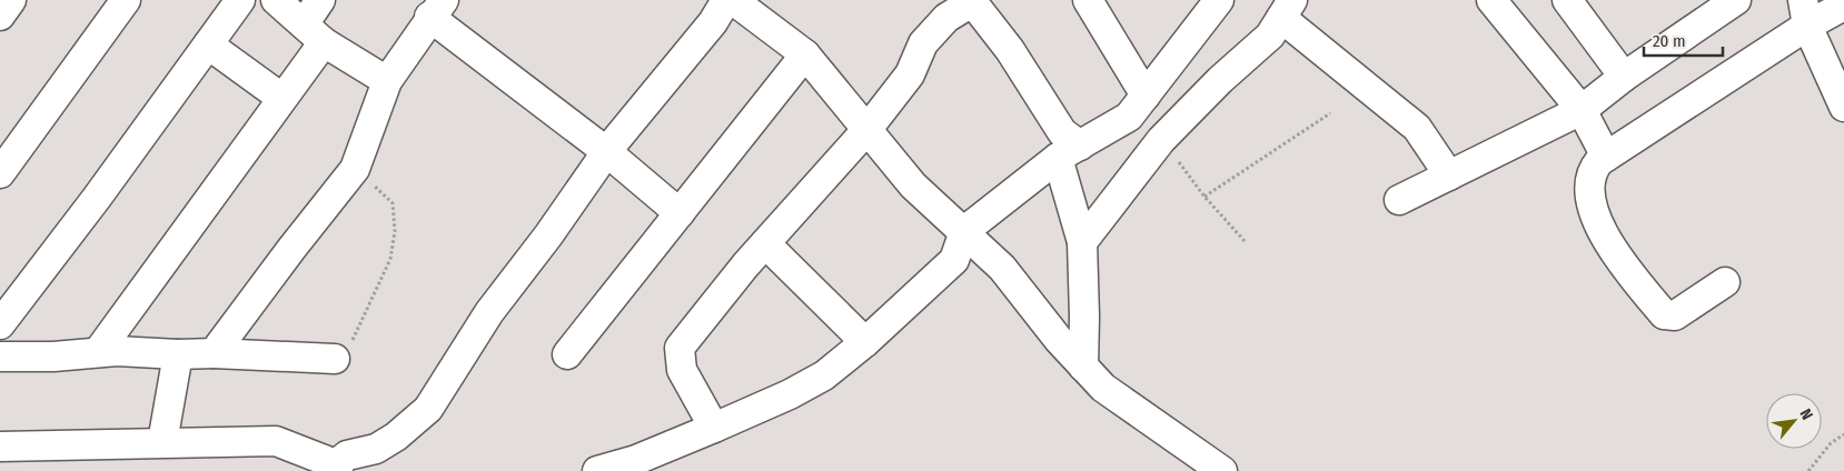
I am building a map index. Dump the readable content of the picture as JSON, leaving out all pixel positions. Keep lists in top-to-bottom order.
{
  "scale_bar": "20 m",
  "north": "top right"
}
